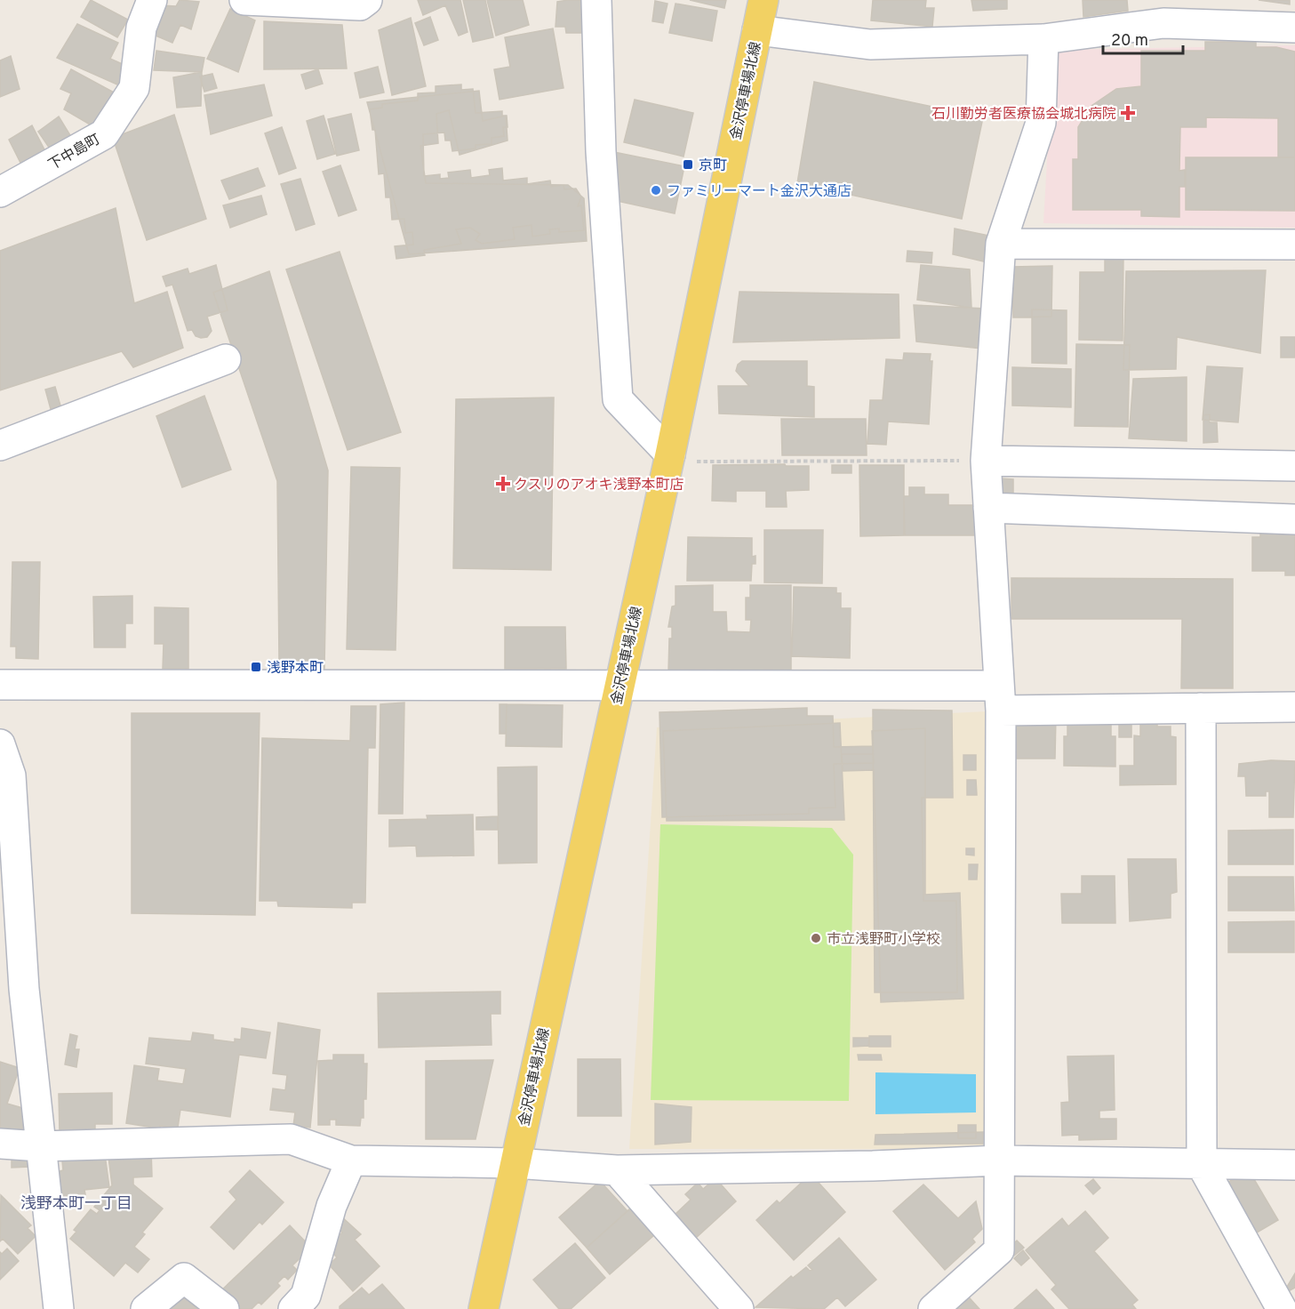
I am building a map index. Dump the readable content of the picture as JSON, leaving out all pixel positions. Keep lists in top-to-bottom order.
{
  "streets": {
    "main road": ["金沢停車場北線"],
    "street": ["下中島町"]
  },
  "districts": ["浅野本町一丁目"],
  "places": {
    "health": ["石川勤労者医療協会城北病院", "クスリのアオキ浅野本町店"],
    "transit": ["京町", "浅野本町"],
    "other": ["ファミリーマート金沢大通店", "市立浅野町小学校"]
  },
  "scale_bar": "20 m"
}
